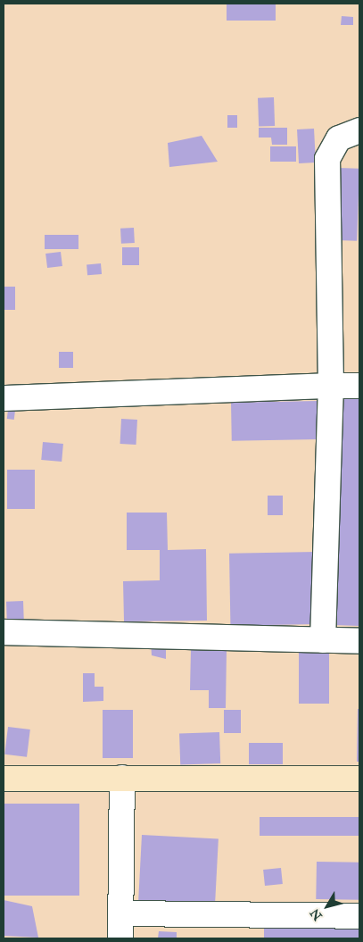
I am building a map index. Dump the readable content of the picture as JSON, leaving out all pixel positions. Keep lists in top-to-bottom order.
{
  "north": "bottom left"
}
